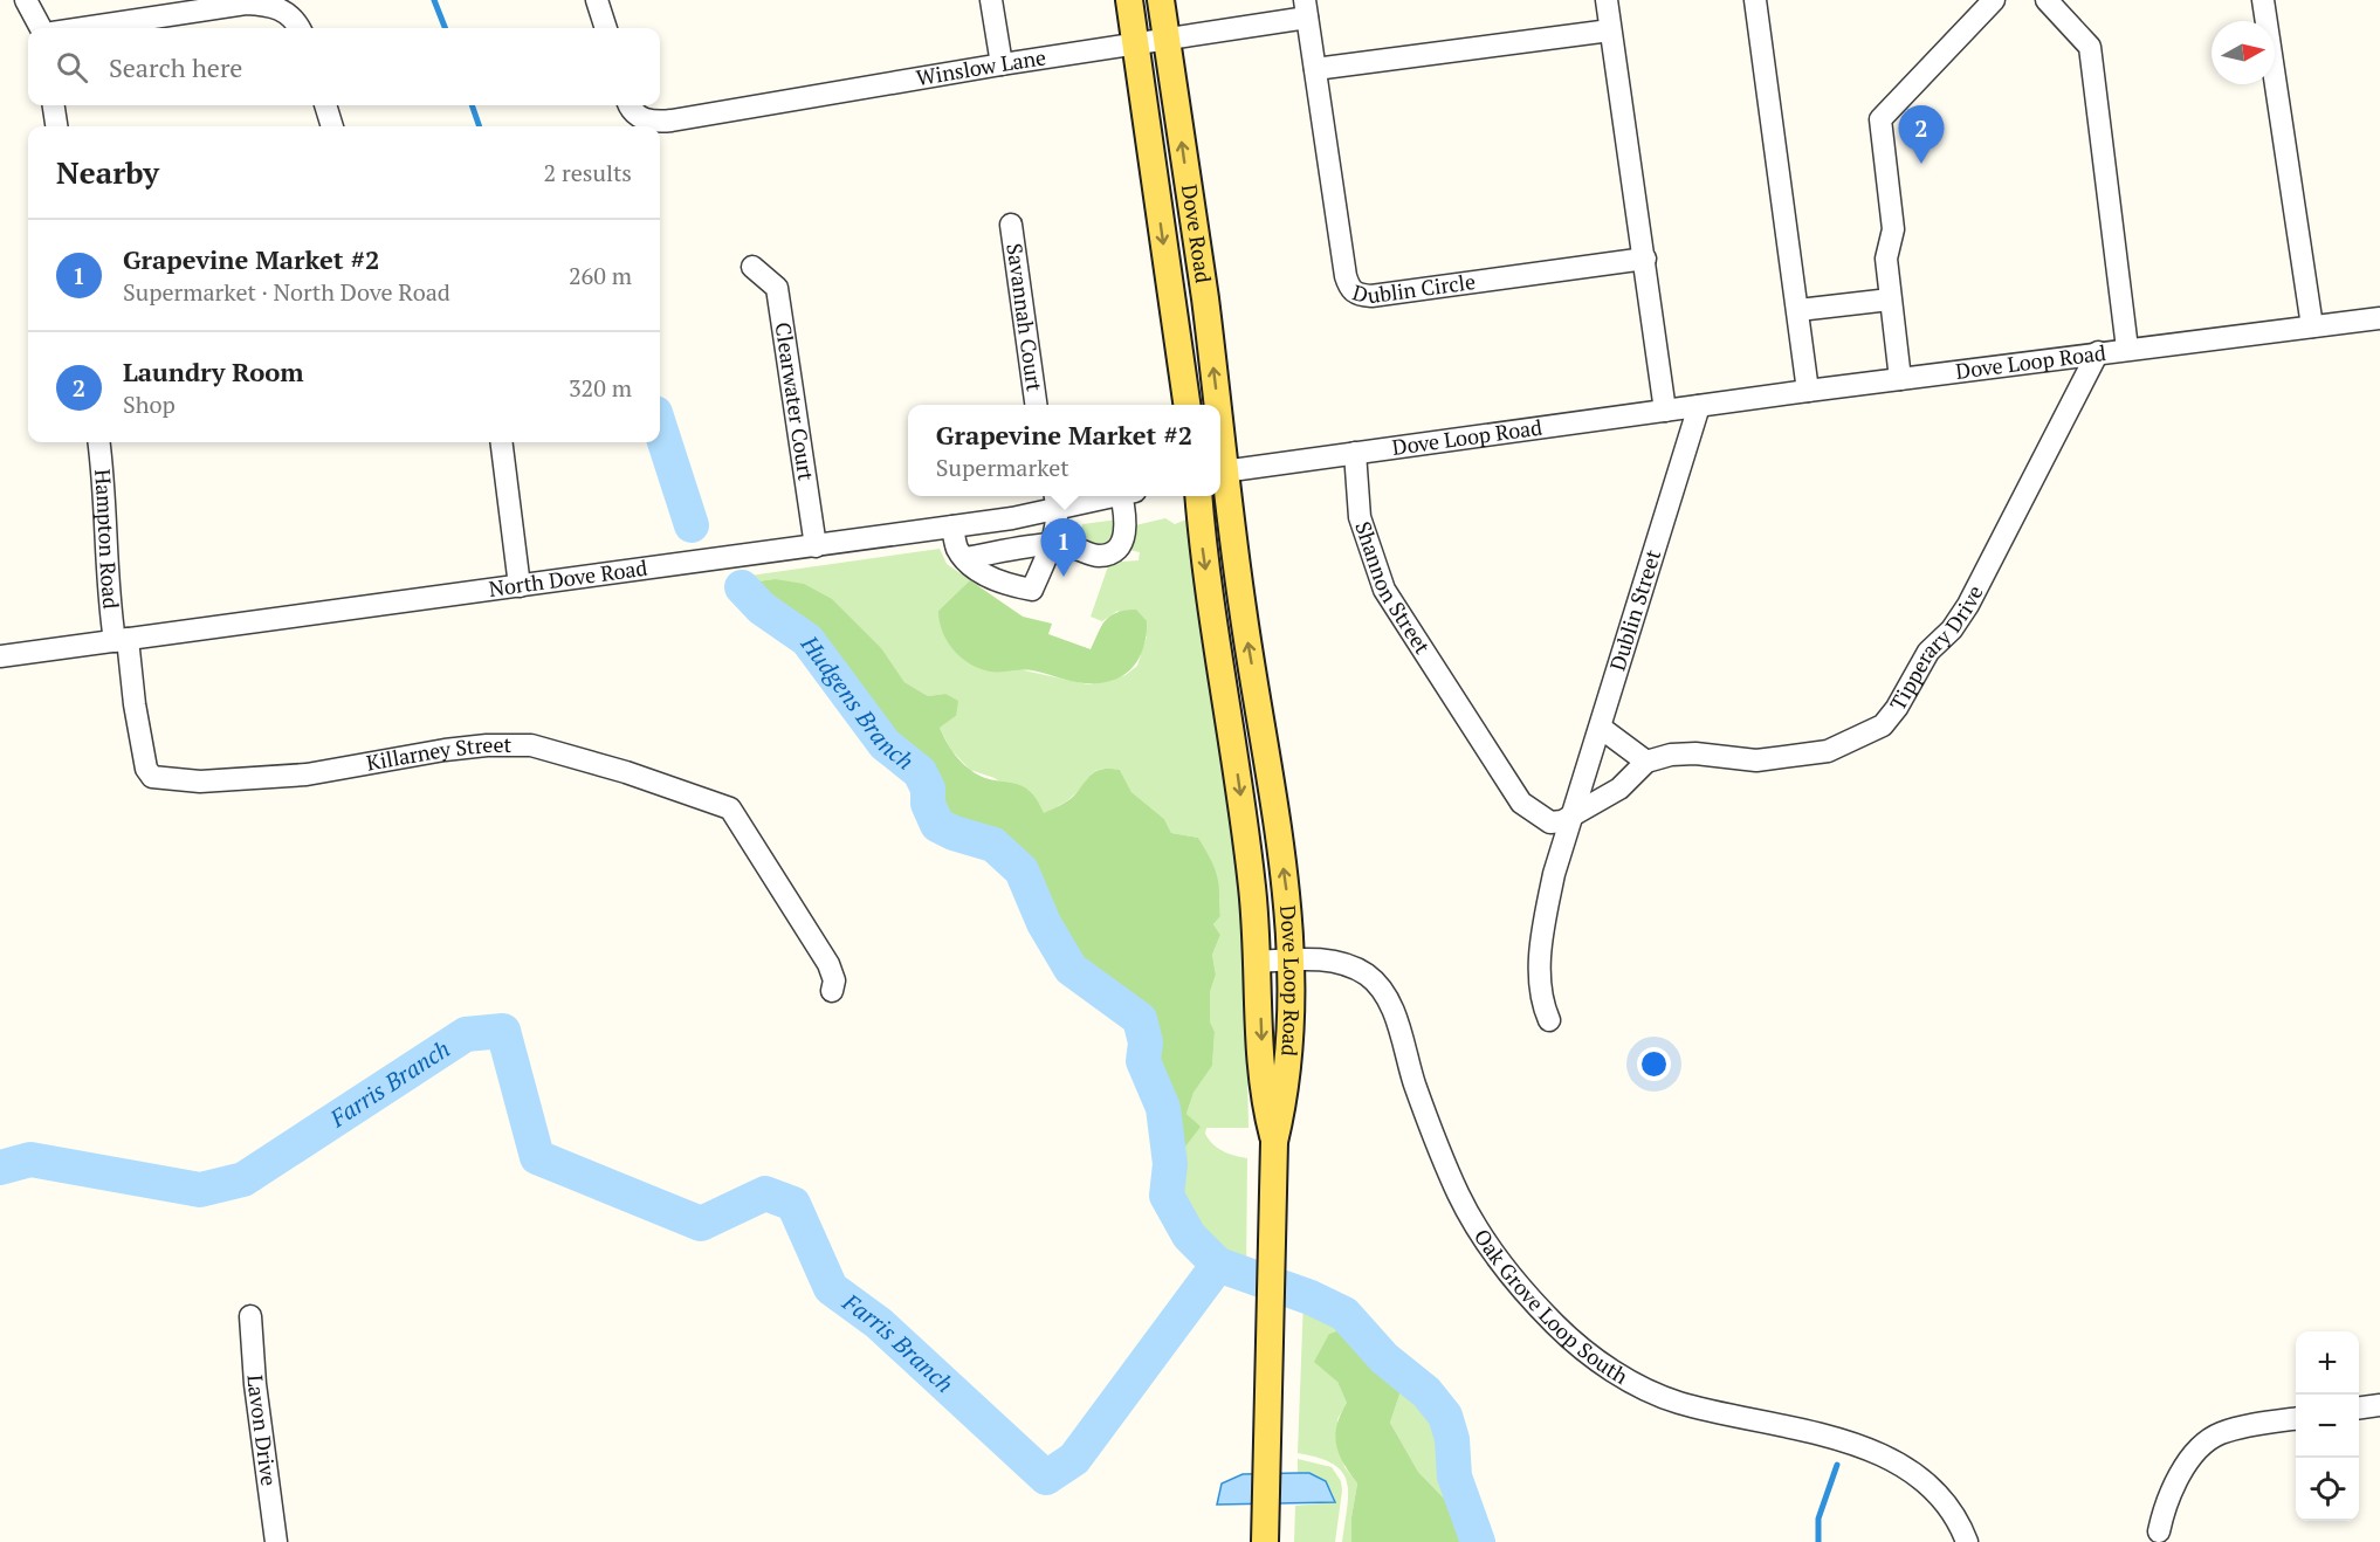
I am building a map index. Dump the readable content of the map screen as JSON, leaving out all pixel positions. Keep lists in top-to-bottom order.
{
  "streets": {
    "main road": ["Dove Road", "Dove Loop Road"],
    "street": [
      "Winslow Lane",
      "Dublin Circle",
      "Savannah Court",
      "Clearwater Court",
      "Hampton Road",
      "North Dove Road",
      "Shannon Street",
      "Dublin Street",
      "Tipperary Drive",
      "Killarney Street",
      "Oak Grove Loop South",
      "Lavon Drive"
    ]
  },
  "crossings": [
    ["Winslow Lane", "Dove Road"],
    ["Winslow Lane", "Dublin Circle"],
    ["Dove Loop Road", "Shannon Street"],
    ["Dove Loop Road", "Dublin Street"],
    ["Dove Loop Road", "Tipperary Drive"],
    ["Dove Loop Road", "Oak Grove Loop South"],
    ["Clearwater Court", "North Dove Road"],
    ["Hampton Road", "North Dove Road"],
    ["Hampton Road", "Killarney Street"],
    ["Shannon Street", "Dublin Street"]
  ],
  "water": ["Hudgens Branch", "Farris Branch"],
  "north": "right",
  "page": {
    "search": "Search here",
    "pins": ["2", "1"],
    "heading": ["Nearby", "2 results"],
    "list": [
      {
        "mark": "1",
        "name": "Grapevine Market #2",
        "note": "Supermarket · North Dove Road",
        "value": "260 m"
      },
      {
        "mark": "2",
        "name": "Laundry Room",
        "note": "Shop",
        "value": "320 m"
      }
    ],
    "popup": ["Grapevine Market #2", "Supermarket"],
    "map_buttons": ["+", "−"]
  }
}
